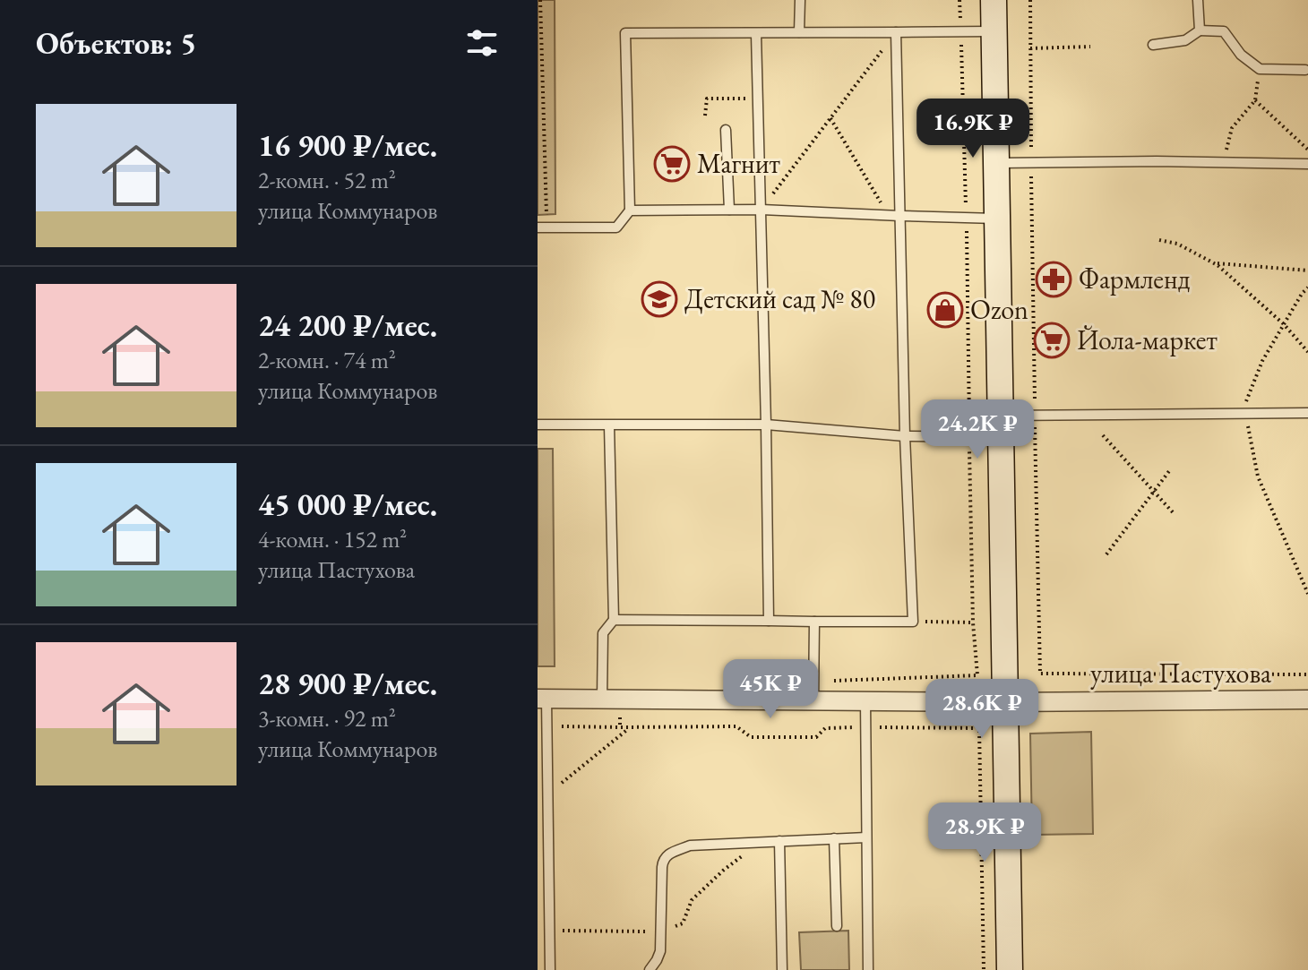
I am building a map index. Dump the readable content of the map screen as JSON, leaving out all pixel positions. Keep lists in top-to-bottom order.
{
  "streets": {
    "street": ["улица Пастухова"]
  },
  "places": {
    "supermarket": ["Магнит", "Йола-маркет"],
    "pharmacy": ["Фармленд"],
    "school or university": ["Детский сад № 80"],
    "shop": ["Ozon"]
  },
  "page": {
    "heading": "Объектов: 5",
    "list": [
      {
        "name": "16 900 ₽/мес.",
        "note": "2-комн. · 52 m² · улица Коммунаров"
      },
      {
        "name": "24 200 ₽/мес.",
        "note": "2-комн. · 74 m² · улица Коммунаров"
      },
      {
        "name": "45 000 ₽/мес.",
        "note": "4-комн. · 152 m² · улица Пастухова"
      },
      {
        "name": "28 900 ₽/мес.",
        "note": "3-комн. · 92 m² · улица Коммунаров"
      }
    ],
    "price": [
      "16.9K ₽",
      "24.2K ₽",
      "45K ₽",
      "28.6K ₽",
      "28.9K ₽"
    ]
  }
}
